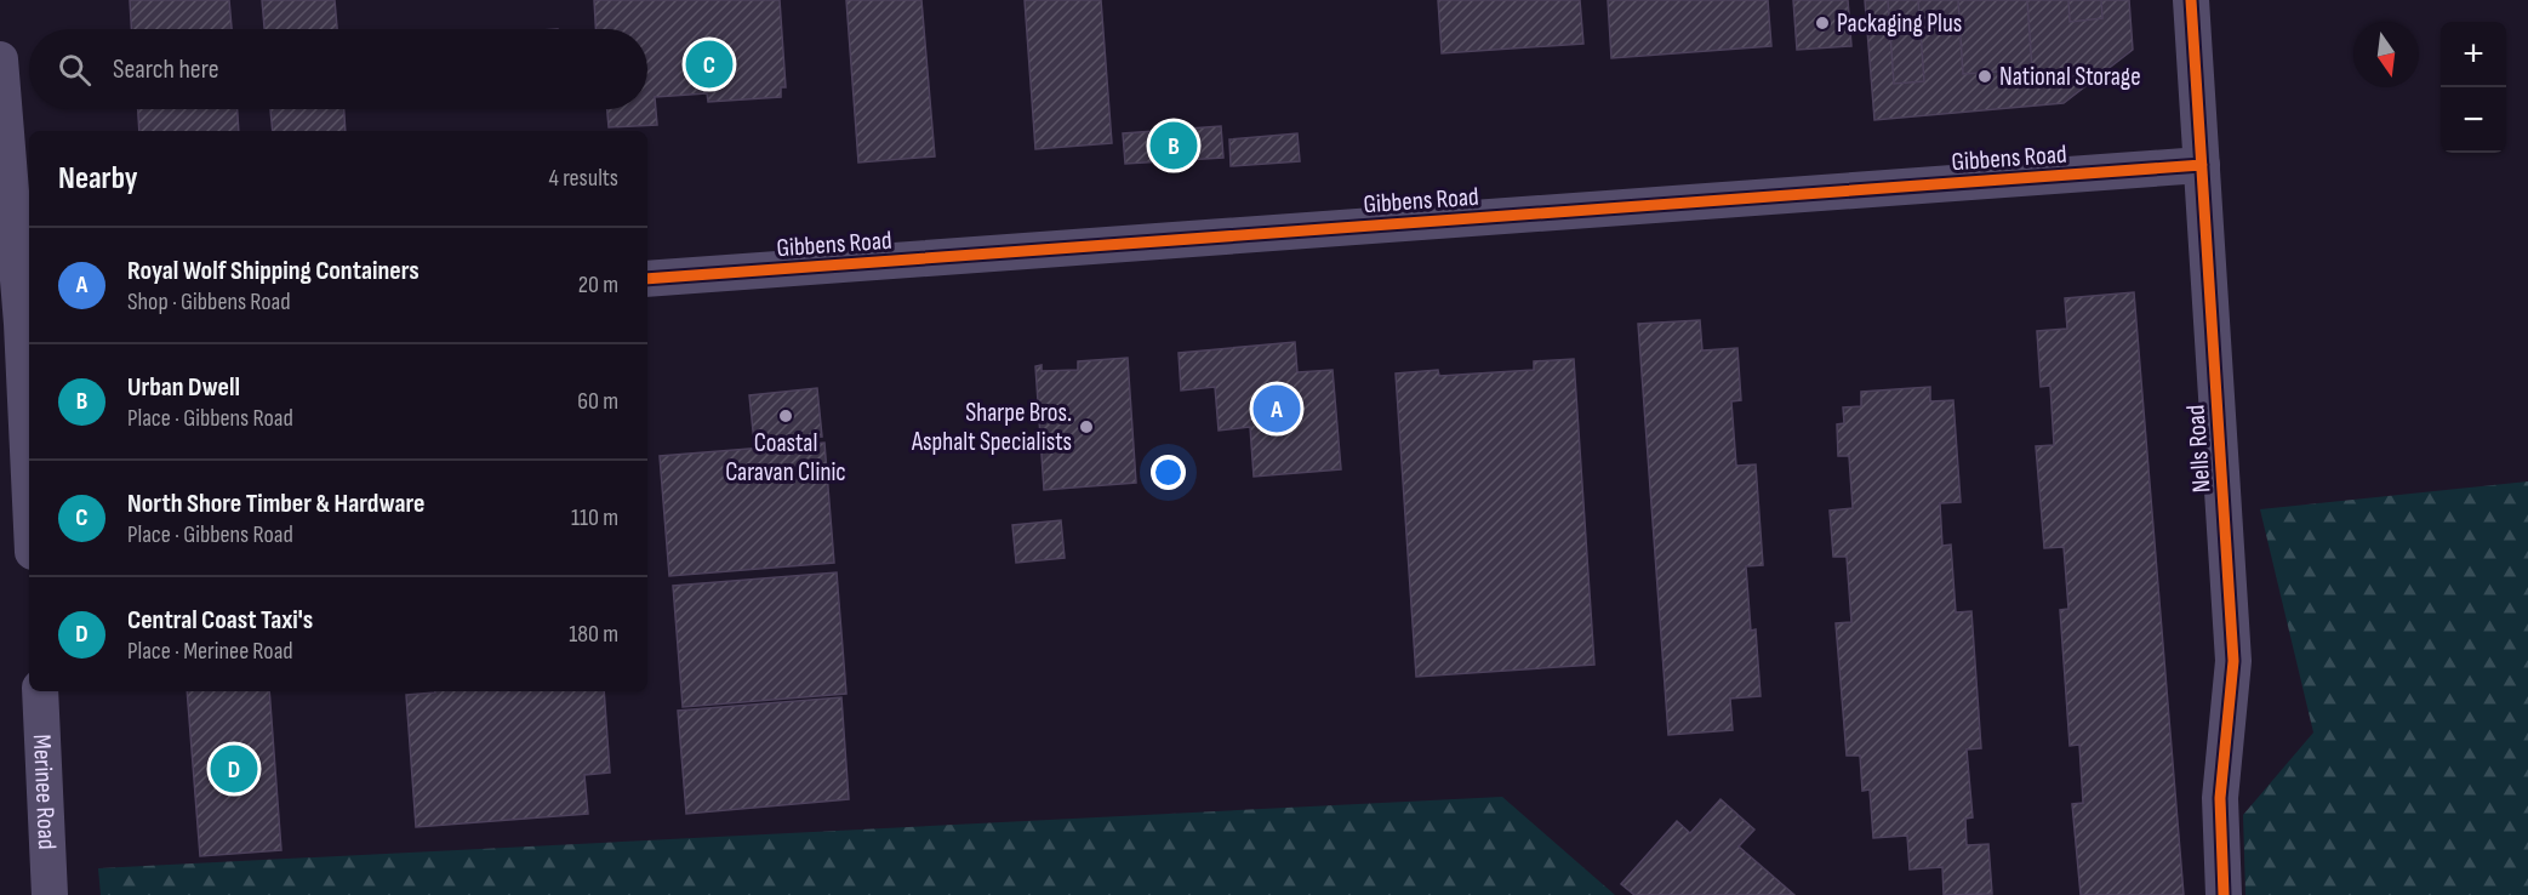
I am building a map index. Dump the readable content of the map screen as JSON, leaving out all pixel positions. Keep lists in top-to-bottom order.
{
  "streets": {
    "street": ["Gibbens Road", "Nells Road", "Merinee Road"]
  },
  "crossings": [
    ["Gibbens Road", "Nells Road"]
  ],
  "places": [
    "Packaging Plus",
    "National Storage",
    "Coastal Caravan Clinic",
    "Sharpe Bros. Asphalt Specialists"
  ],
  "north": "bottom",
  "page": {
    "map_buttons": ["+", "−"],
    "search": "Search here",
    "pins": [
      "C",
      "B",
      "A",
      "D"
    ],
    "heading": ["Nearby", "4 results"],
    "list": [
      {
        "mark": "A",
        "name": "Royal Wolf Shipping Containers",
        "note": "Shop · Gibbens Road",
        "value": "20 m"
      },
      {
        "mark": "B",
        "name": "Urban Dwell",
        "note": "Place · Gibbens Road",
        "value": "60 m"
      },
      {
        "mark": "C",
        "name": "North Shore Timber & Hardware",
        "note": "Place · Gibbens Road",
        "value": "110 m"
      },
      {
        "mark": "D",
        "name": "Central Coast Taxi's",
        "note": "Place · Merinee Road",
        "value": "180 m"
      }
    ]
  }
}
